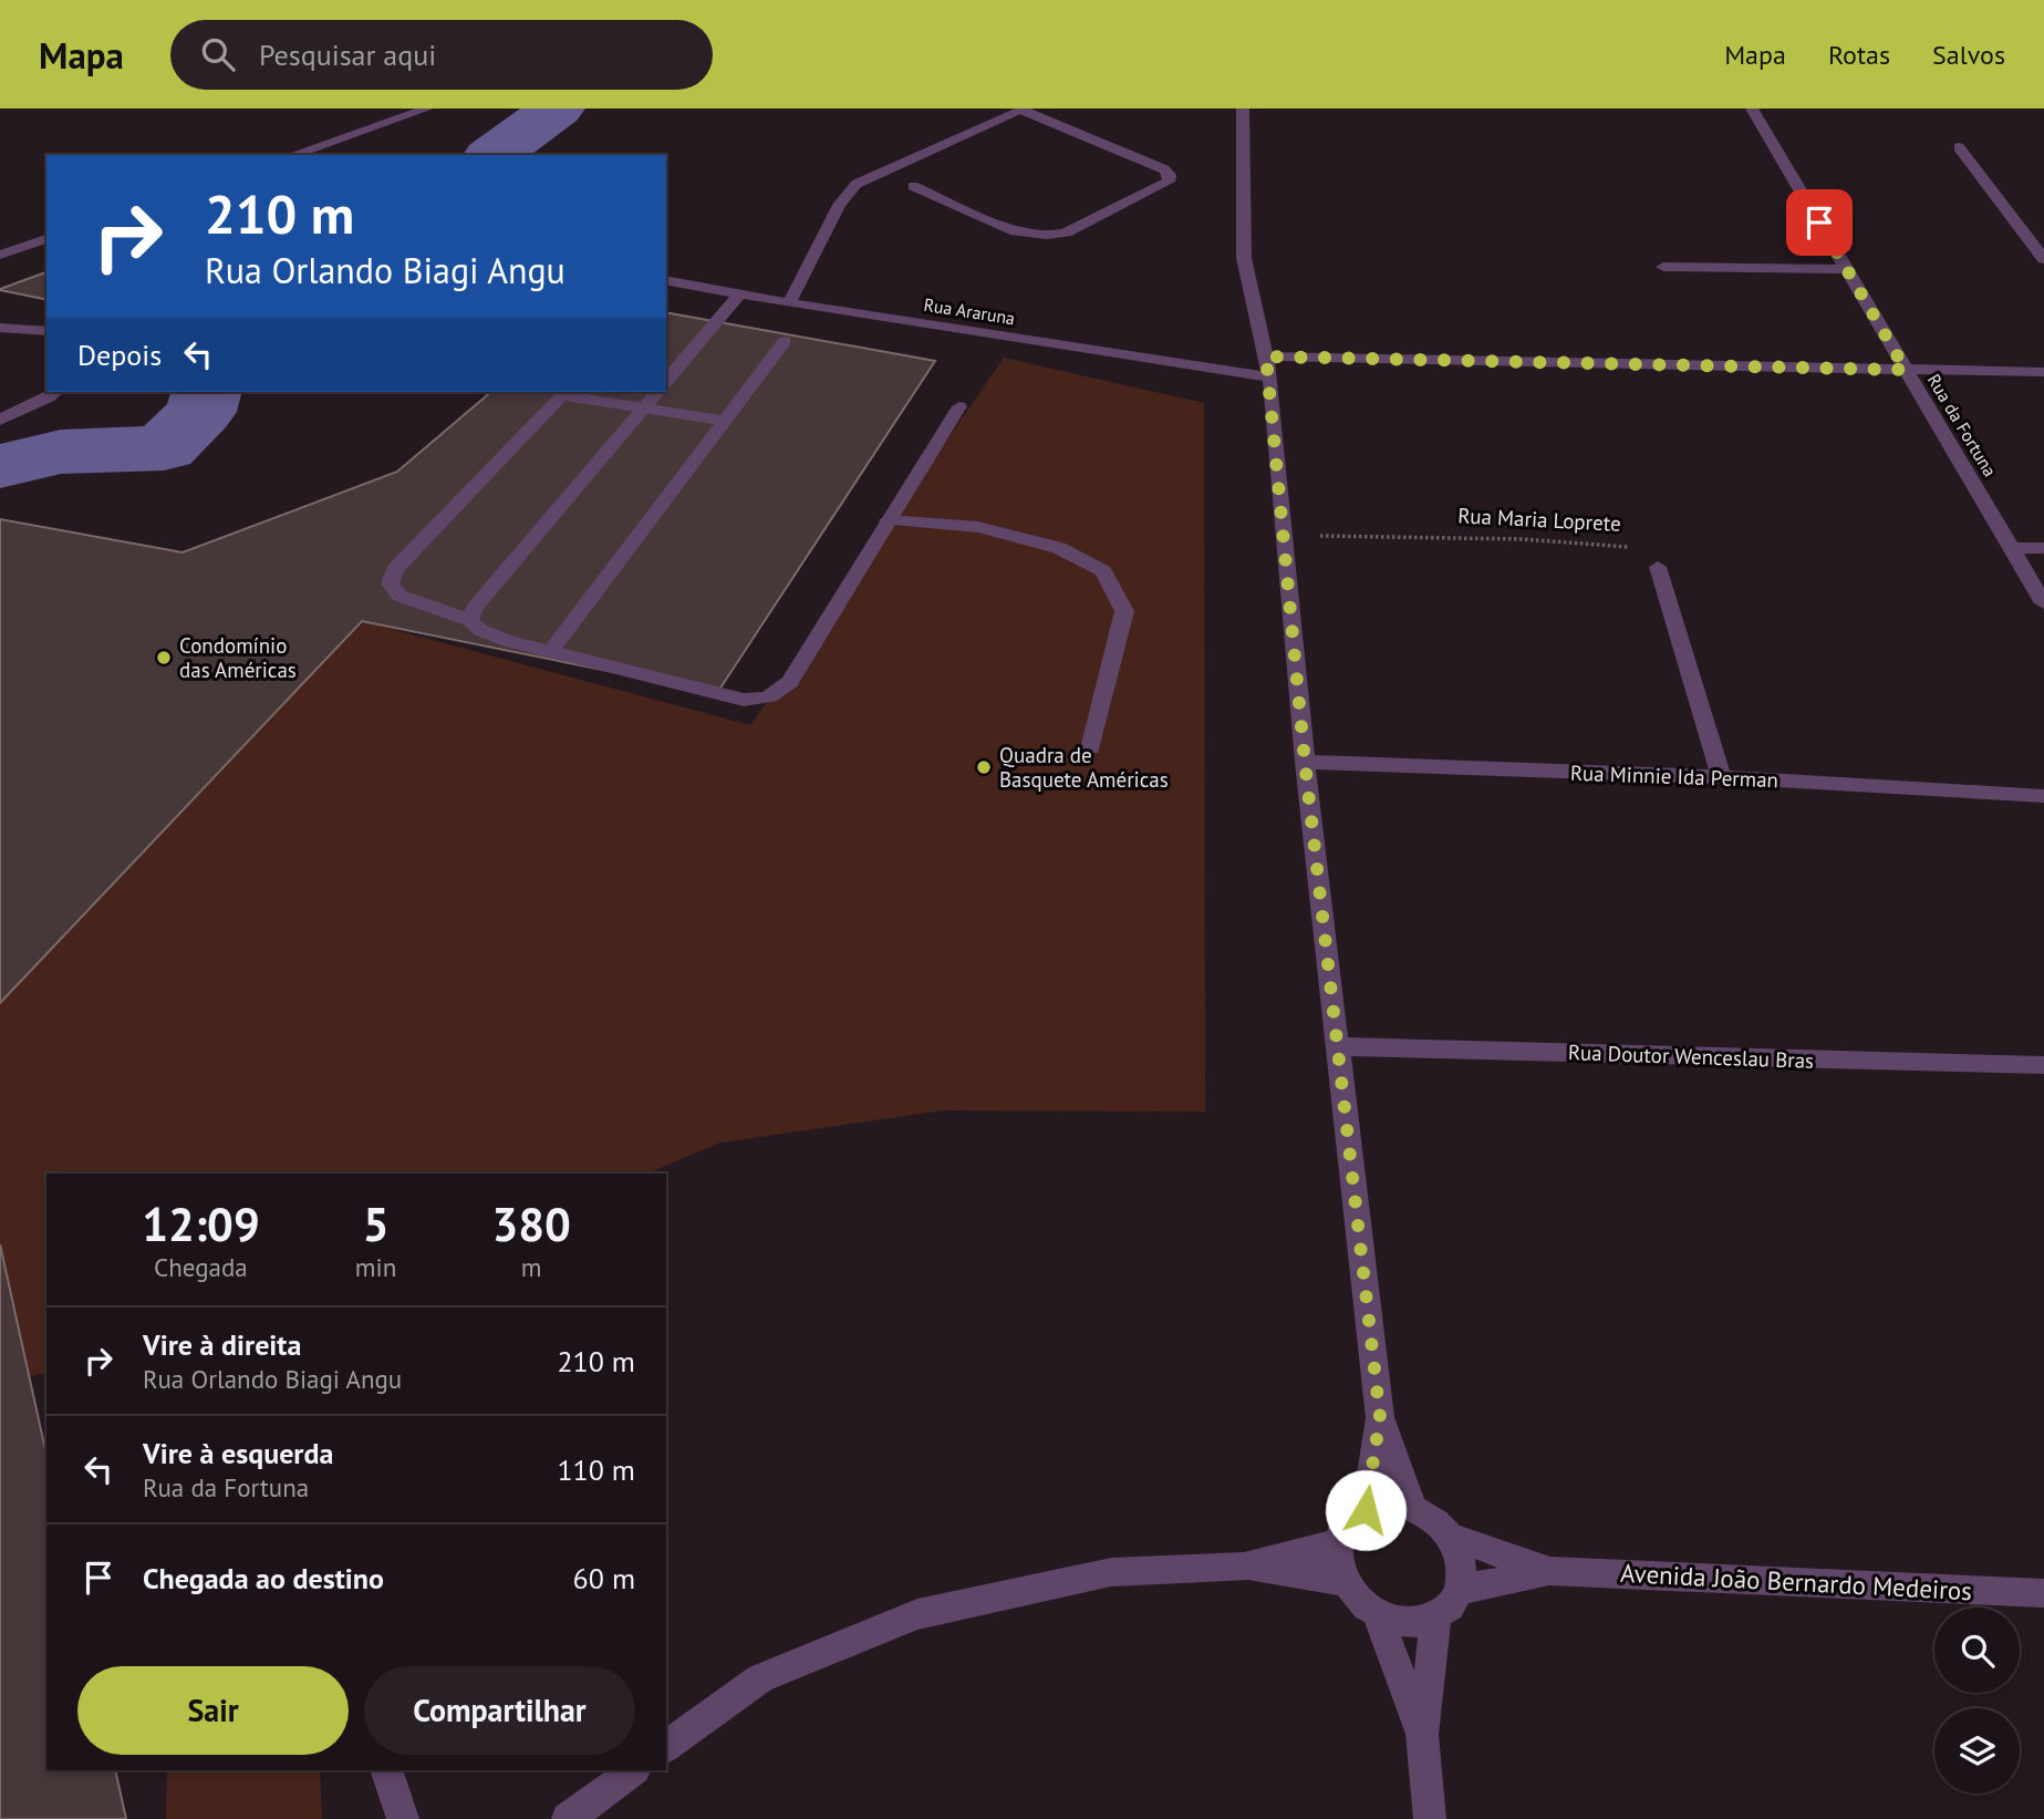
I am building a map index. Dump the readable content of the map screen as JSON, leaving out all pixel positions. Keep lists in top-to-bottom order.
{
  "streets": {
    "street": [
      "Rua Araruna",
      "Rua da Fortuna",
      "Rua Minnie Ida Perman",
      "Rua Doutor Wenceslau Bras",
      "Avenida João Bernardo Medeiros"
    ],
    "path": ["Rua Maria Loprete"]
  },
  "places": ["Condomínio das Américas", "Quadra de Basquete Américas"],
  "page": {
    "header": "Mapa",
    "search": "Pesquisar aqui",
    "nav": ["Mapa", "Rotas", "Salvos"],
    "turn": ["210 m", "Rua Orlando Biagi Angu"],
    "then": "Depois",
    "eta": [
      "12:09",
      "Chegada",
      "5",
      "min",
      "380",
      "m"
    ],
    "list": [
      {
        "name": "Vire à direita",
        "note": "Rua Orlando Biagi Angu",
        "value": "210 m"
      },
      {
        "name": "Vire à esquerda",
        "note": "Rua da Fortuna",
        "value": "110 m"
      },
      {
        "name": "Chegada ao destino",
        "value": "60 m"
      }
    ],
    "buttons": ["Sair", "Compartilhar"]
  }
}
